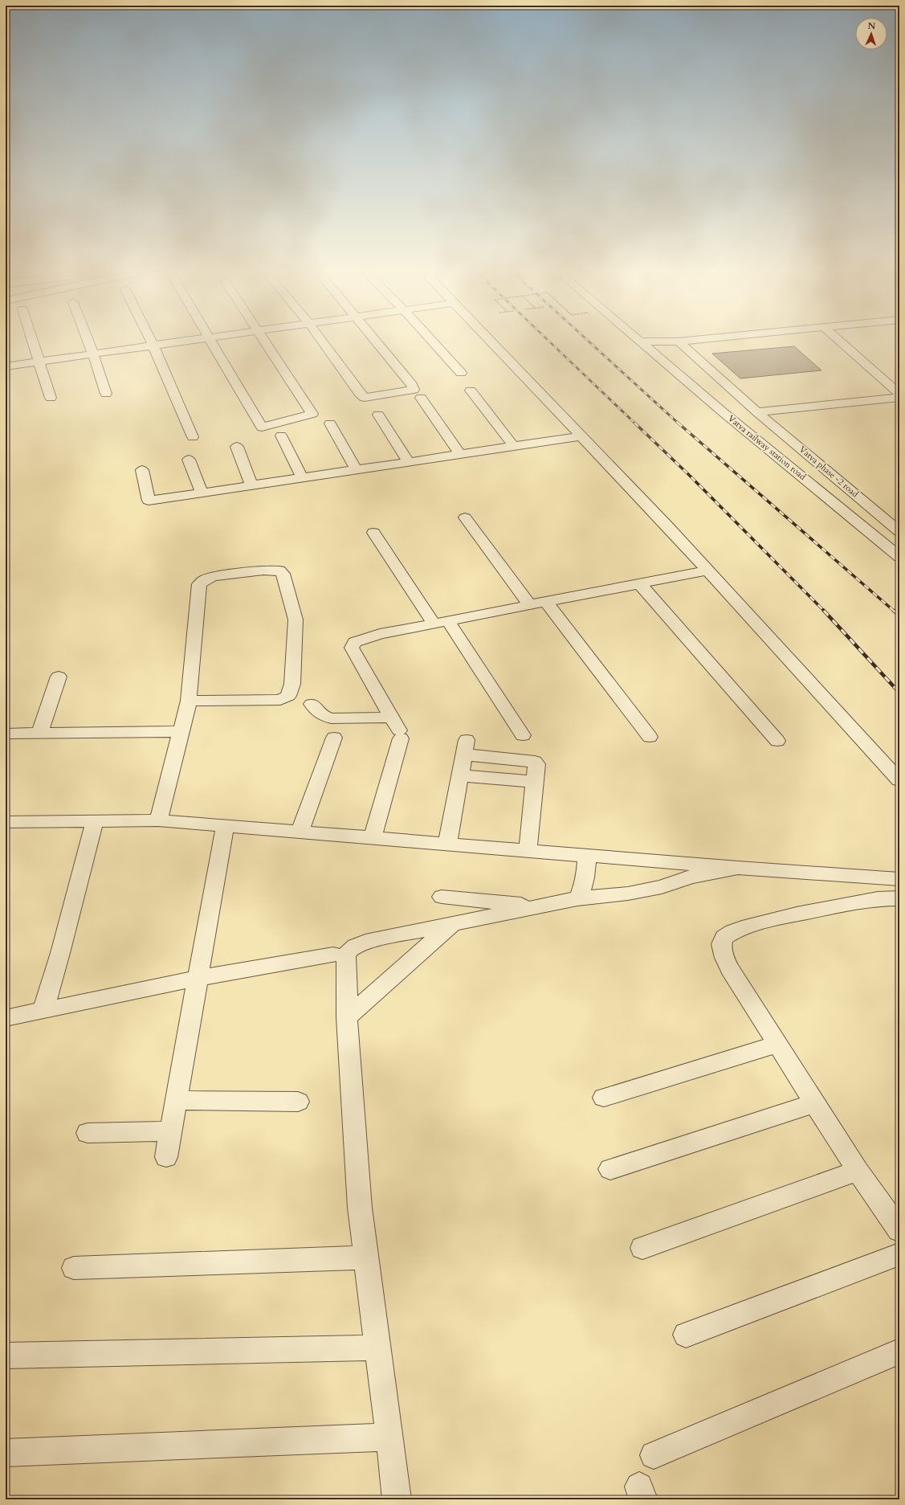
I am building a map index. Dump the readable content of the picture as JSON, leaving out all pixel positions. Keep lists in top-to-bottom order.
{
  "streets": {
    "street": ["Vatva railway station road", "Vatva phase -2 road"]
  },
  "north": "top"
}
